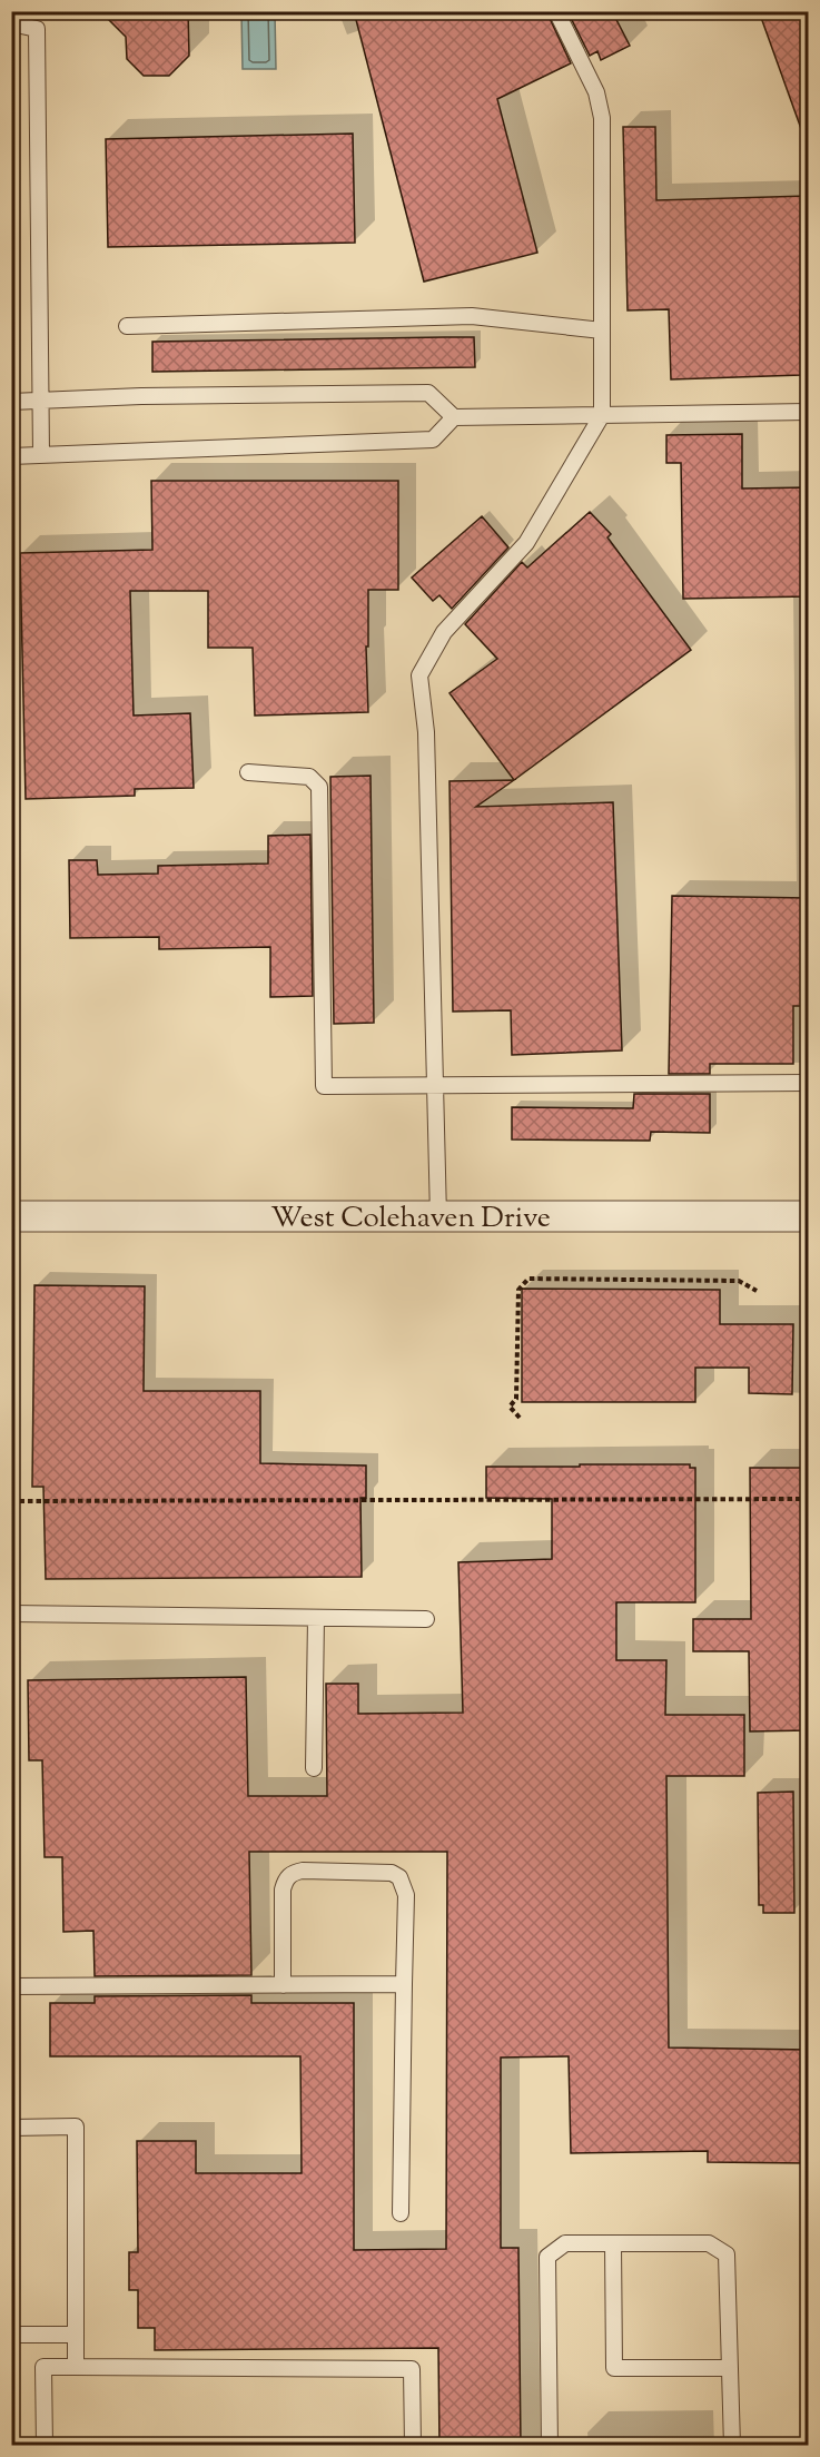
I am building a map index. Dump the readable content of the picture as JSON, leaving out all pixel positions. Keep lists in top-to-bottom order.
{
  "streets": {
    "street": ["West Colehaven Drive"]
  }
}
